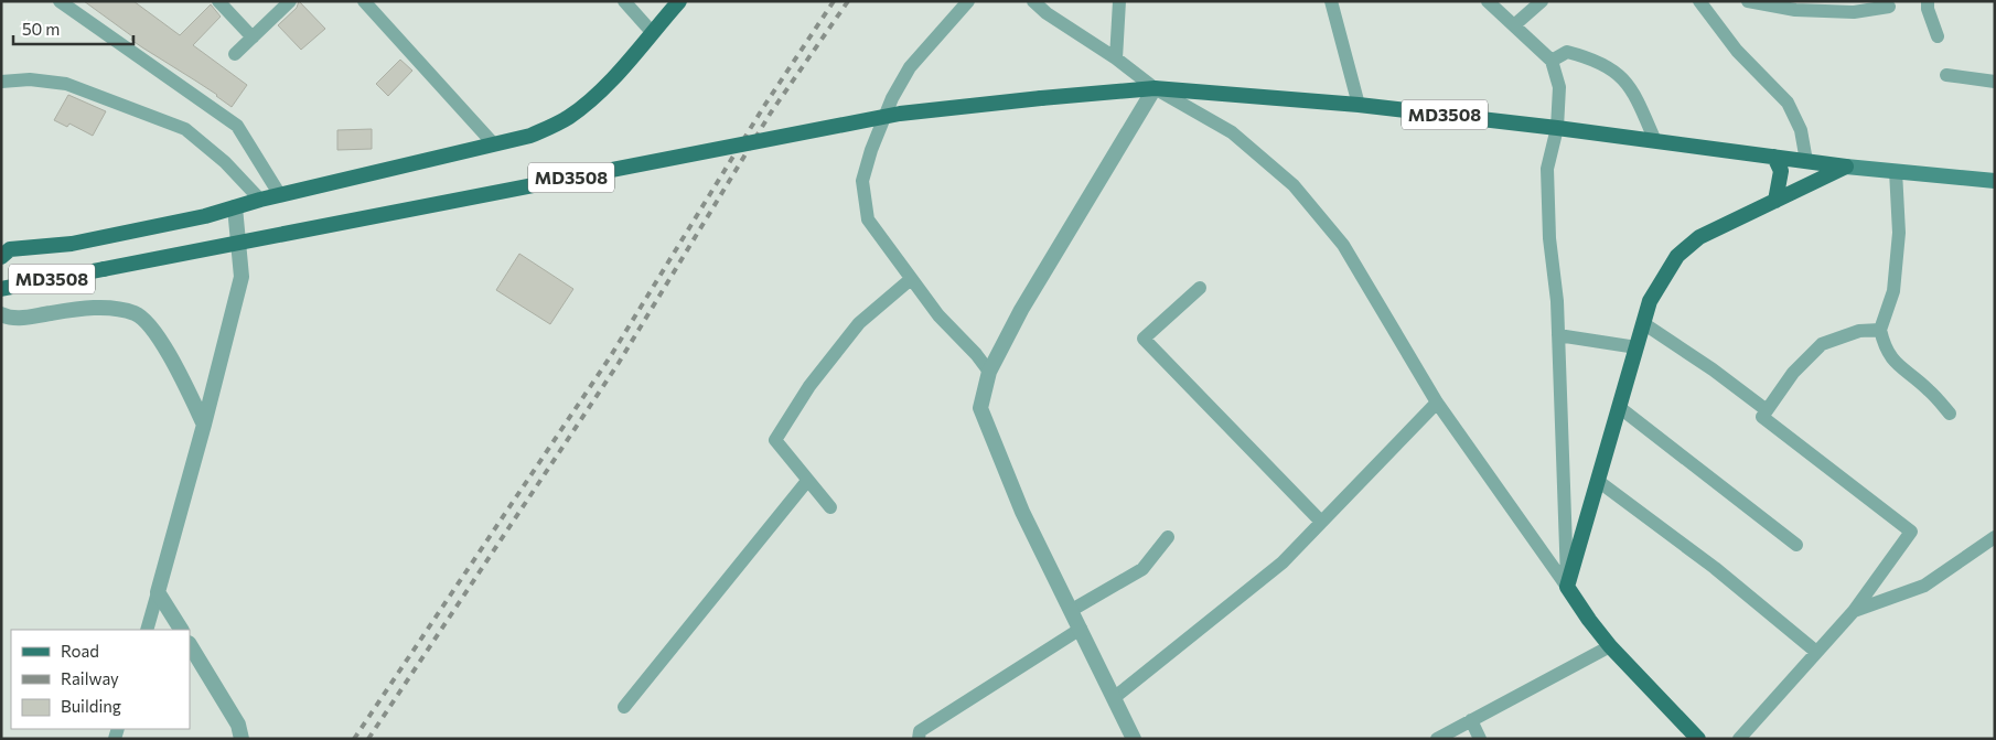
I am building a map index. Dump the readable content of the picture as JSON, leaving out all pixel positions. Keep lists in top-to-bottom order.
{
  "streets": {
    "main road": ["MD3508"]
  },
  "legend": ["Road", "Railway", "Building"],
  "scale_bar": "50 m"
}
